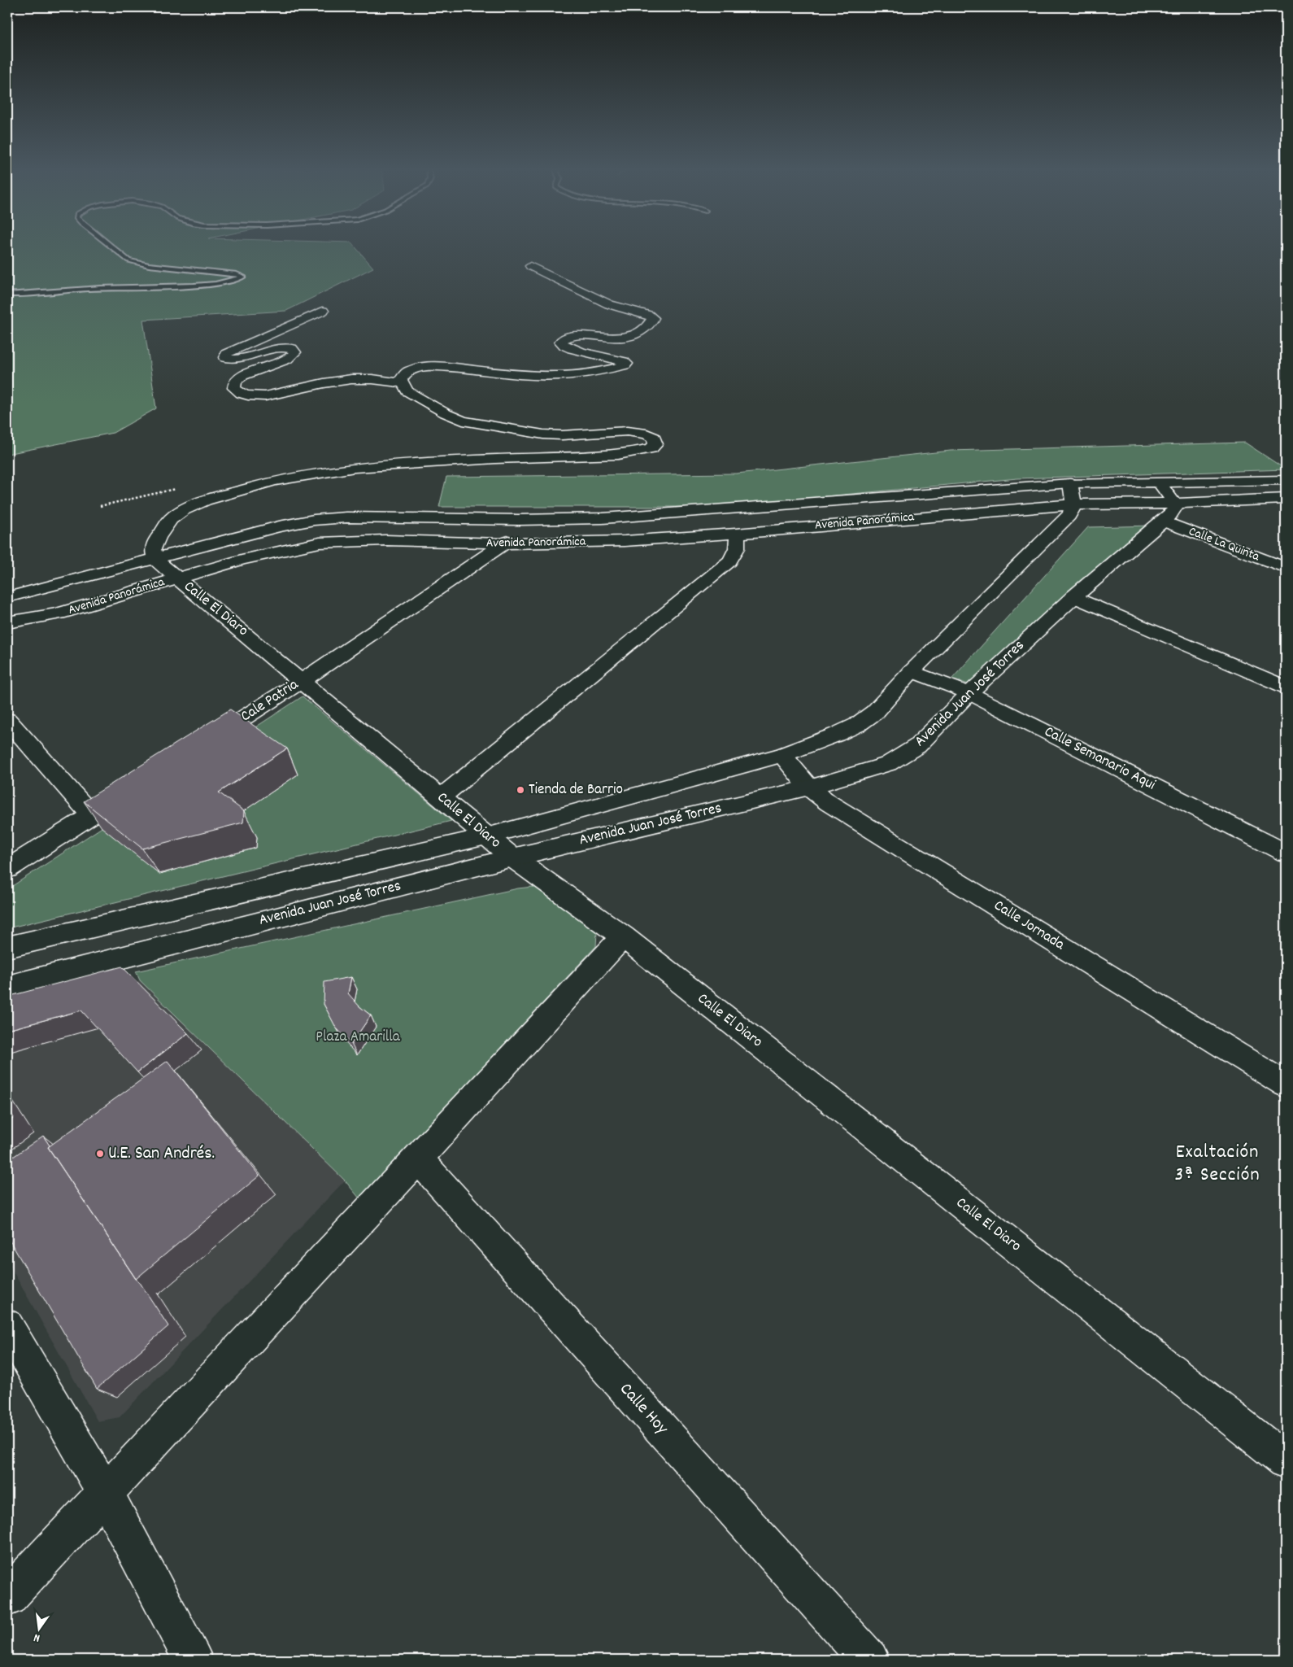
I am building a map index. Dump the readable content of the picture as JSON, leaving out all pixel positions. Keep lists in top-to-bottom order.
{
  "streets": {
    "street": [
      "Avenida Panorámica",
      "Calle La Quinta",
      "Calle El Diaro",
      "Avenida Juan José Torres",
      "Cale Patria",
      "Calle Semanario Aqui",
      "Calle Jornada",
      "Calle Hoy"
    ]
  },
  "crossings": [
    ["Avenida Panorámica", "Calle El Diaro"],
    ["Avenida Panorámica", "Avenida Juan José Torres"],
    ["Avenida Panorámica", "Cale Patria"],
    ["Calle La Quinta", "Avenida Juan José Torres"],
    ["Calle El Diaro", "Avenida Juan José Torres"],
    ["Calle El Diaro", "Cale Patria"],
    ["Avenida Juan José Torres", "Calle Semanario Aqui"],
    ["Avenida Juan José Torres", "Calle Jornada"]
  ],
  "districts": ["Exaltación 3ª Sección"],
  "parks": ["Plaza Amarilla"],
  "places": ["Tienda de Barrio", "U.E. San Andrés."],
  "north": "bottom"
}
